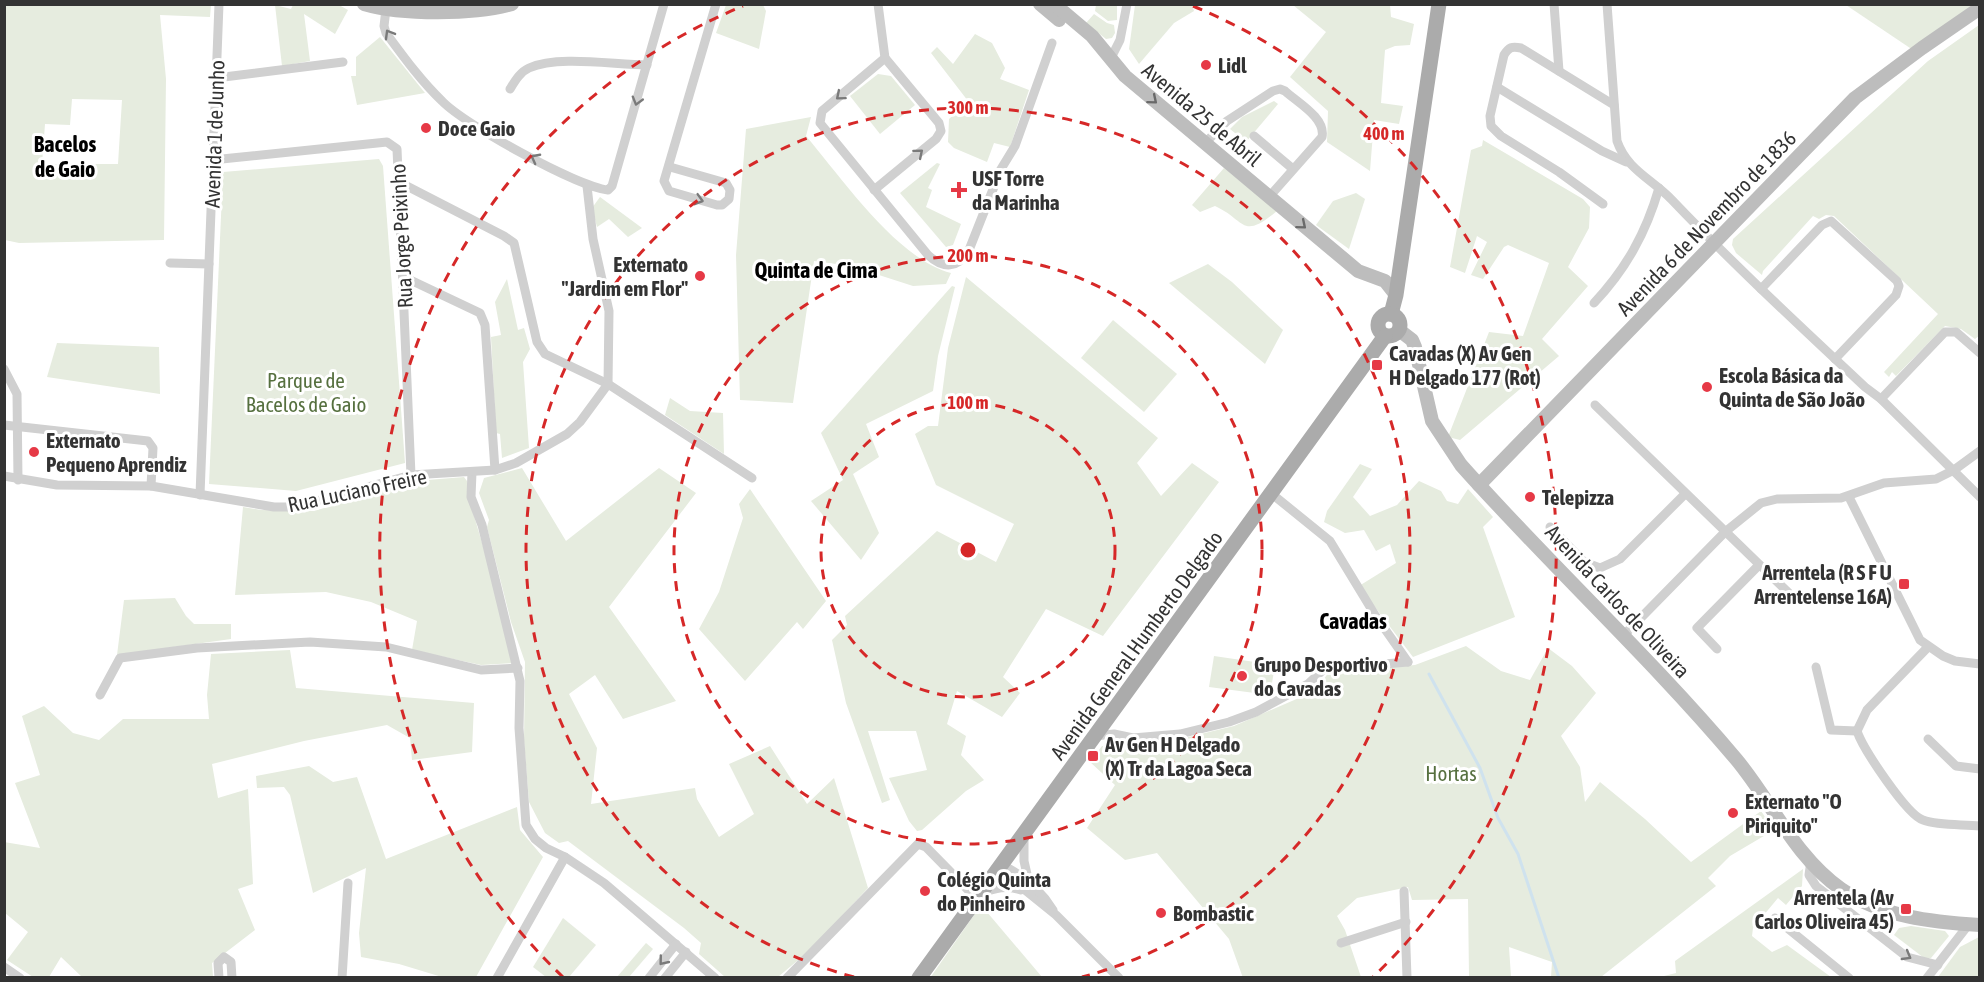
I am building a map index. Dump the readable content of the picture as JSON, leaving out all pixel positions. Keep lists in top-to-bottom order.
{
  "streets": {
    "main road": [
      "Avenida 25 de Abril",
      "Avenida 6 de Novembro de 1836",
      "Avenida Carlos de Oliveira",
      "Avenida General Humberto Delgado"
    ],
    "street": ["Avenida 1 de Junho", "Rua Jorge Peixinho", "Rua Luciano Freire"]
  },
  "crossings": [
    ["Avenida 25 de Abril", "Avenida General Humberto Delgado"],
    ["Avenida 1 de Junho", "Rua Jorge Peixinho"],
    ["Avenida 1 de Junho", "Rua Luciano Freire"],
    ["Avenida 6 de Novembro de 1836", "Avenida Carlos de Oliveira"],
    ["Rua Jorge Peixinho", "Rua Luciano Freire"],
    ["Avenida Carlos de Oliveira", "Avenida General Humberto Delgado"]
  ],
  "one_way": ["Avenida 25 de Abril"],
  "districts": ["Bacelos de Gaio", "Quinta de Cima", "Cavadas"],
  "parks": ["Parque de Bacelos de Gaio", "Hortas"],
  "places": {
    "other": [
      "Lidl",
      "Doce Gaio",
      "Externato \"Jardim em Flor\"",
      "Escola Básica da Quinta de São João",
      "Externato Pequeno Aprendiz",
      "Telepizza",
      "Grupo Desportivo do Cavadas",
      "Externato \"O Piriquito\"",
      "Colégio Quinta do Pinheiro",
      "Bombastic"
    ],
    "health": ["USF Torre da Marinha"],
    "transit": [
      "Cavadas (X) Av Gen H Delgado 177 (Rot)",
      "Arrentela (R S F U Arrentelense 16A)",
      "Av Gen H Delgado (X) Tr da Lagoa Seca",
      "Arrentela (Av Carlos Oliveira 45)"
    ]
  },
  "rings": [
    "300 m",
    "400 m",
    "200 m",
    "100 m"
  ]
}
